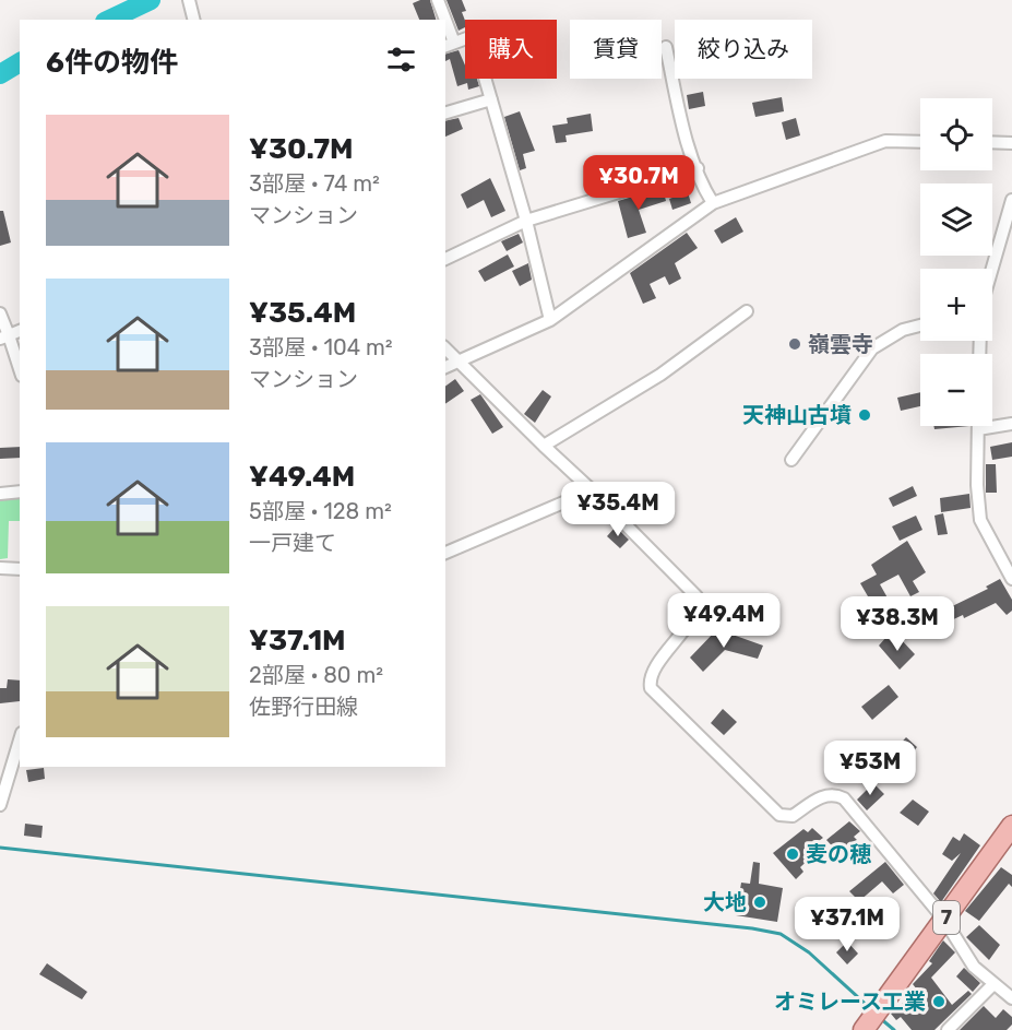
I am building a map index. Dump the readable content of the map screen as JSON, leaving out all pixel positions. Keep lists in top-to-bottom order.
{
  "streets": {
    "main road": ["7"]
  },
  "places": [
    "嶺雲寺",
    "天神山古墳",
    "麦の穂",
    "大地",
    "オミレース工業"
  ],
  "page": {
    "chip": ["購入", "賃貸", "絞り込み"],
    "heading": "6件の物件",
    "map_buttons": ["+", "−"],
    "list": [
      {
        "name": "¥30.7M",
        "note": "3部屋 · 74 m² · マンション"
      },
      {
        "name": "¥35.4M",
        "note": "3部屋 · 104 m² · マンション"
      },
      {
        "name": "¥49.4M",
        "note": "5部屋 · 128 m² · 一戸建て"
      },
      {
        "name": "¥37.1M",
        "note": "2部屋 · 80 m² · 佐野行田線"
      }
    ],
    "price": [
      "¥30.7M",
      "¥35.4M",
      "¥49.4M",
      "¥38.3M",
      "¥53M",
      "¥37.1M"
    ]
  }
}
